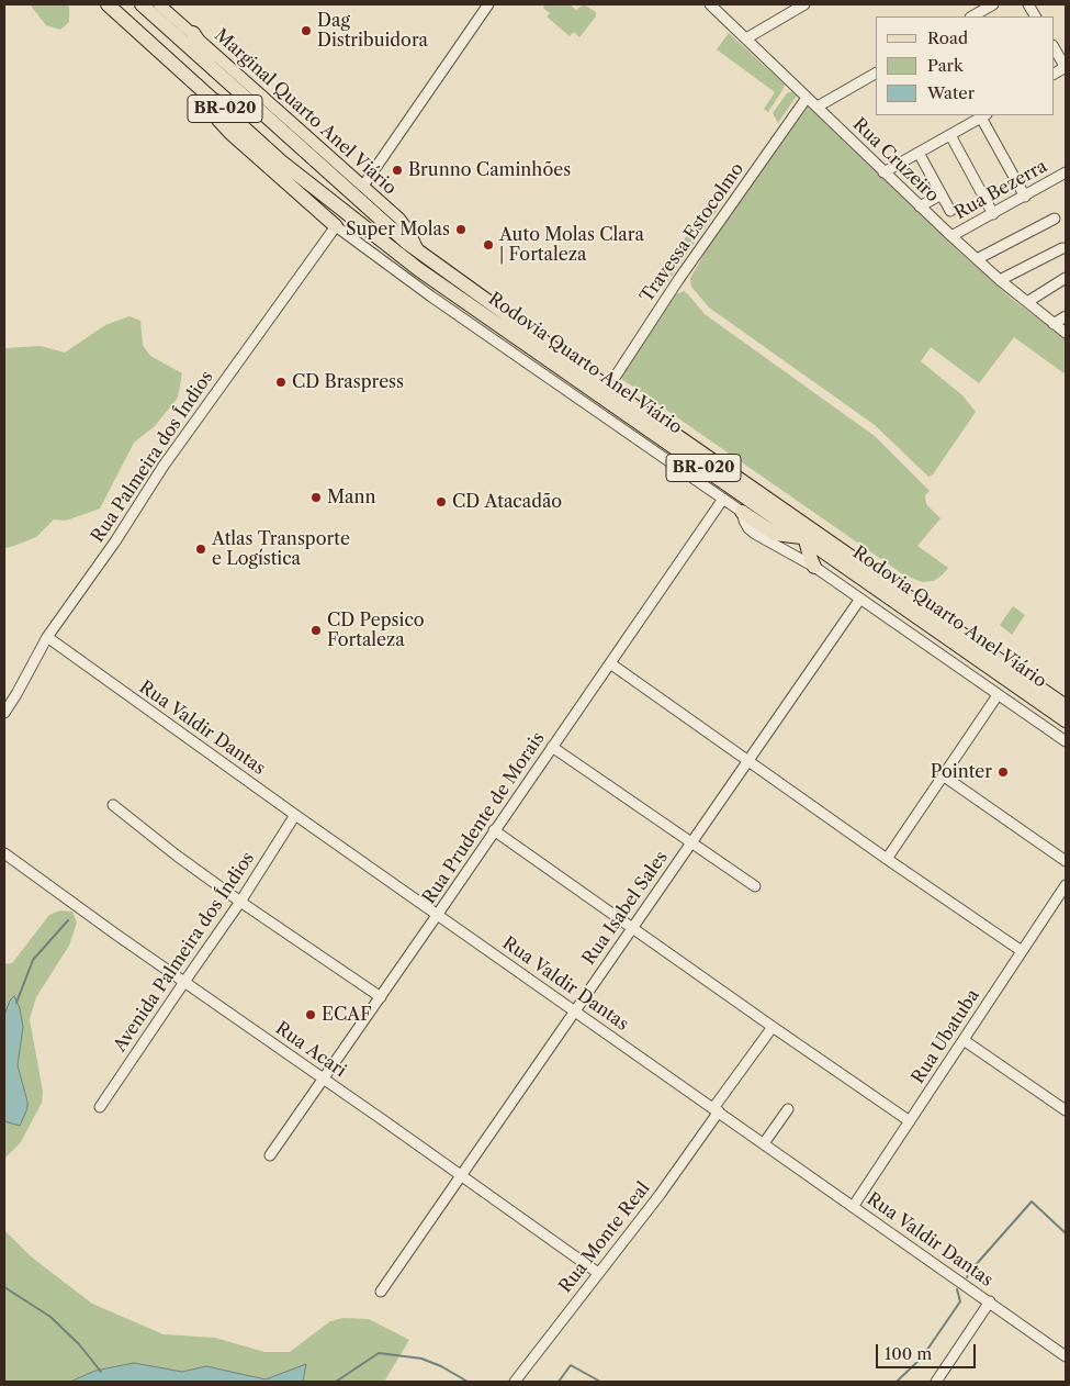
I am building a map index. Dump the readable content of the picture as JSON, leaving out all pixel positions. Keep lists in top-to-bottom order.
{
  "streets": {
    "highway": ["BR-020", "Rodovia Quarto Anel Viário"],
    "main road": ["Marginal Quarto Anel Viário"],
    "street": [
      "Rua Cruzeiro",
      "Rua Bezerra",
      "Travessa Estocolmo",
      "Rua Palmeira dos Índios",
      "Rua Valdir Dantas",
      "Rua Prudente de Morais",
      "Rua Isabel Sales",
      "Avenida Palmeira dos Índios",
      "Rua Ubatuba",
      "Rua Acari",
      "Rua Monte Real"
    ]
  },
  "crossings": [
    ["Marginal Quarto Anel Viário", "Rodovia Quarto Anel Viário"],
    ["Rua Cruzeiro", "Rua Bezerra"],
    ["Rua Cruzeiro", "Travessa Estocolmo"],
    ["Travessa Estocolmo", "Rodovia Quarto Anel Viário"],
    ["Rua Palmeira dos Índios", "Rua Valdir Dantas"],
    ["Rua Valdir Dantas", "Rua Prudente de Morais"],
    ["Rua Valdir Dantas", "Rua Isabel Sales"],
    ["Rua Valdir Dantas", "Avenida Palmeira dos Índios"],
    ["Rua Valdir Dantas", "Rua Ubatuba"],
    ["Rua Valdir Dantas", "Rua Monte Real"],
    ["Rua Prudente de Morais", "Rua Acari"],
    ["Rua Isabel Sales", "Rua Acari"],
    ["Avenida Palmeira dos Índios", "Rua Acari"],
    ["Rua Acari", "Rua Monte Real"]
  ],
  "places": [
    "Dag Distribuidora",
    "Brunno Caminhões",
    "Super Molas",
    "Auto Molas Clara | Fortaleza",
    "CD Braspress",
    "Mann",
    "CD Atacadão",
    "Atlas Transporte e Logística",
    "CD Pepsico Fortaleza",
    "Pointer",
    "ECAF"
  ],
  "legend": ["Road", "Park", "Water"],
  "scale_bar": "100 m"
}
